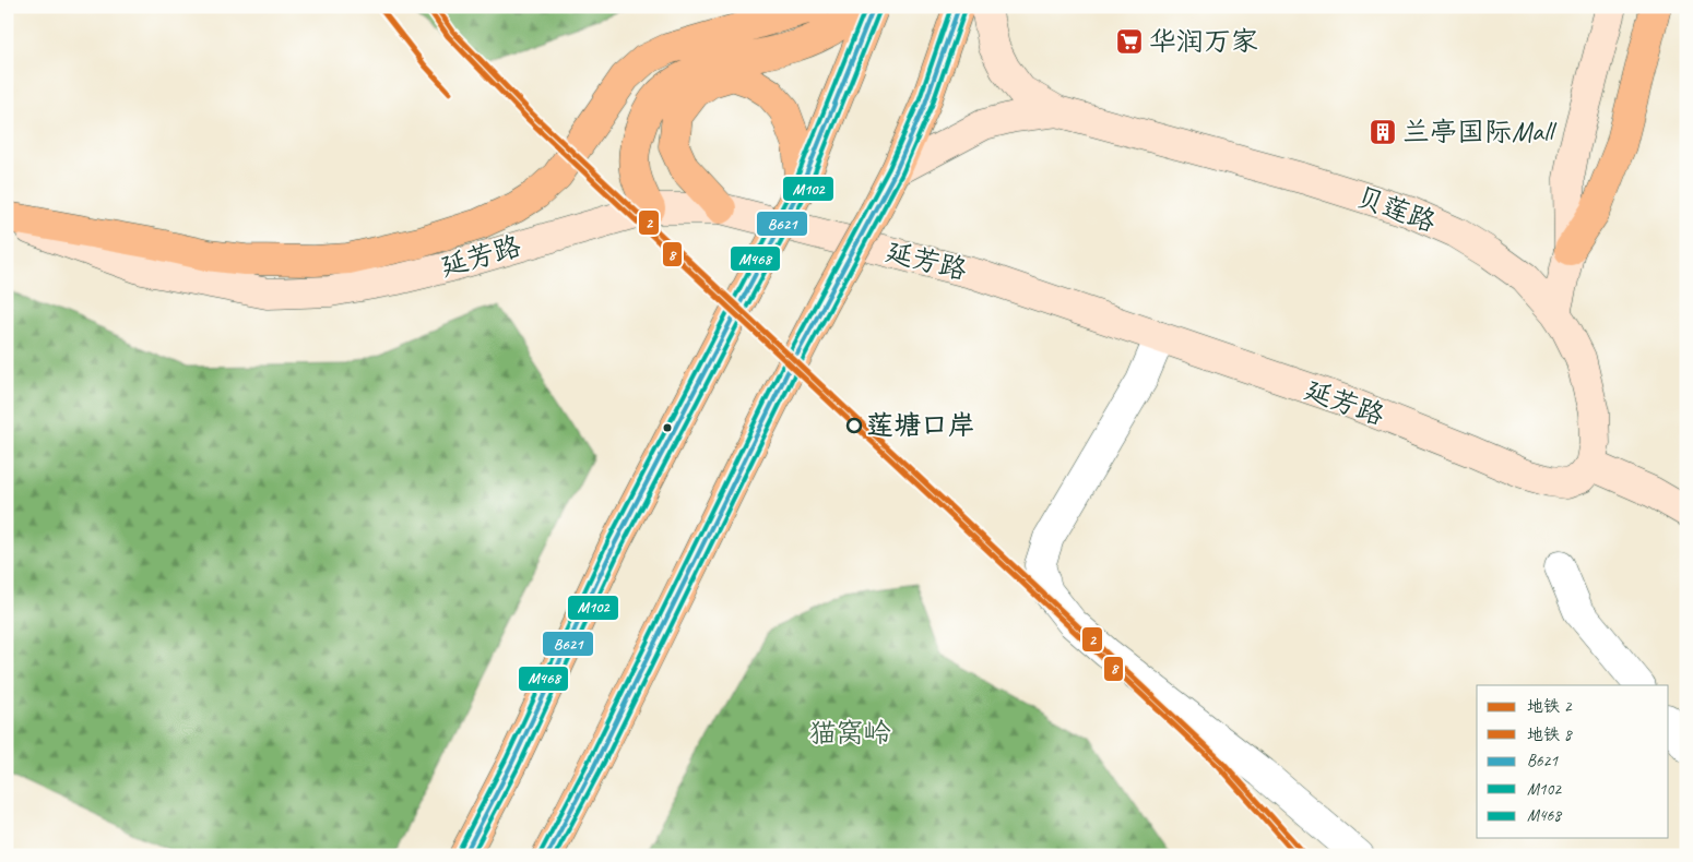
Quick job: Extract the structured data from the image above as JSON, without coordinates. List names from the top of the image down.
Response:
{
  "streets": {
    "main road": ["贝莲路", "延芳路"]
  },
  "crossings": [
    ["贝莲路", "延芳路"]
  ],
  "parks": ["猫窝岭"],
  "places": {
    "supermarket": ["华润万家"],
    "building": ["兰亭国际Mall"],
    "other": ["莲塘口岸"]
  },
  "lines": [
    "metro line 2",
    "transit line B621",
    "transit line M468",
    "transit line M102",
    "metro line 8"
  ],
  "legend": [
    "地铁 2",
    "地铁 8",
    "B621",
    "M102",
    "M468"
  ]
}
